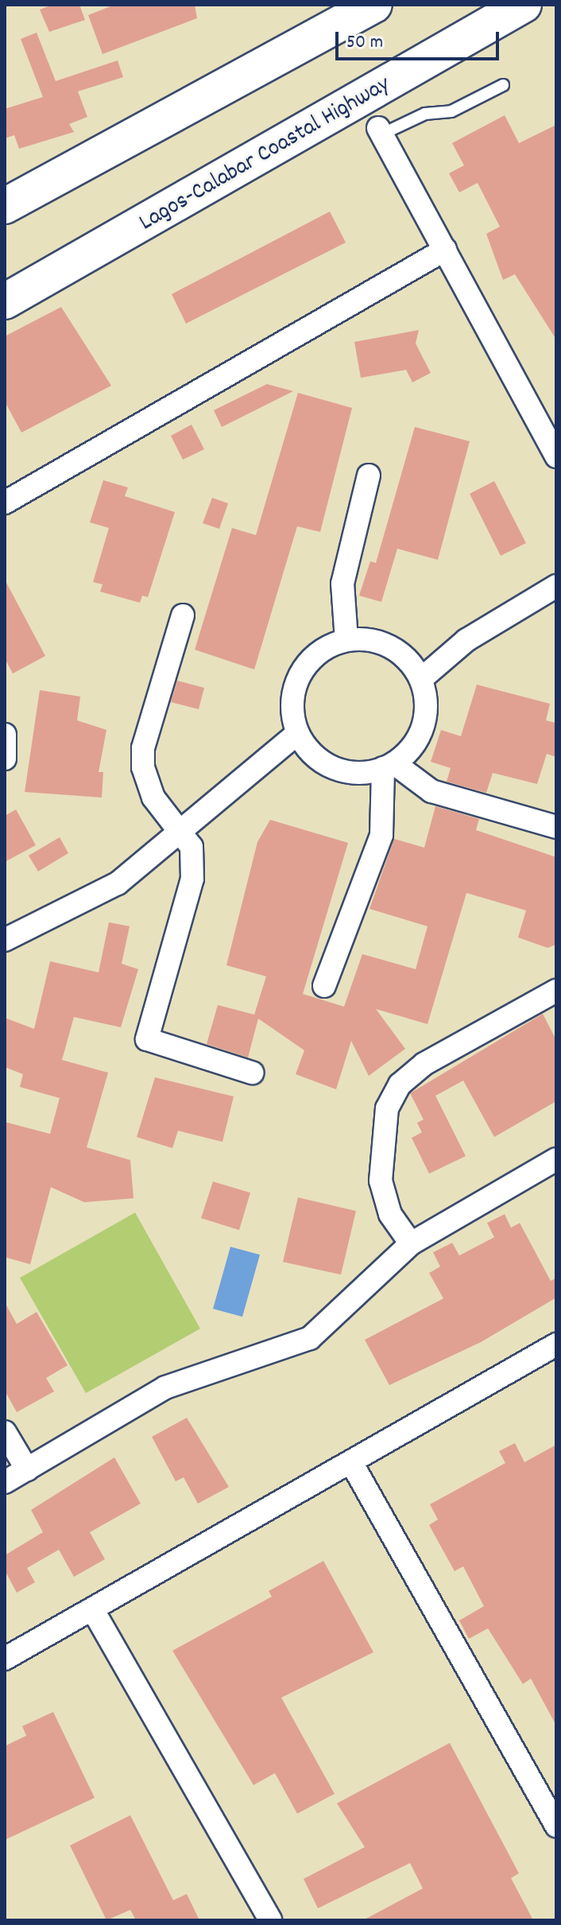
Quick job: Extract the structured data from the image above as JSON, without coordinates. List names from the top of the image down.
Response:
{
  "streets": {
    "highway": ["Lagos-Calabar Coastal Highway"]
  },
  "scale_bar": "50 m"
}
